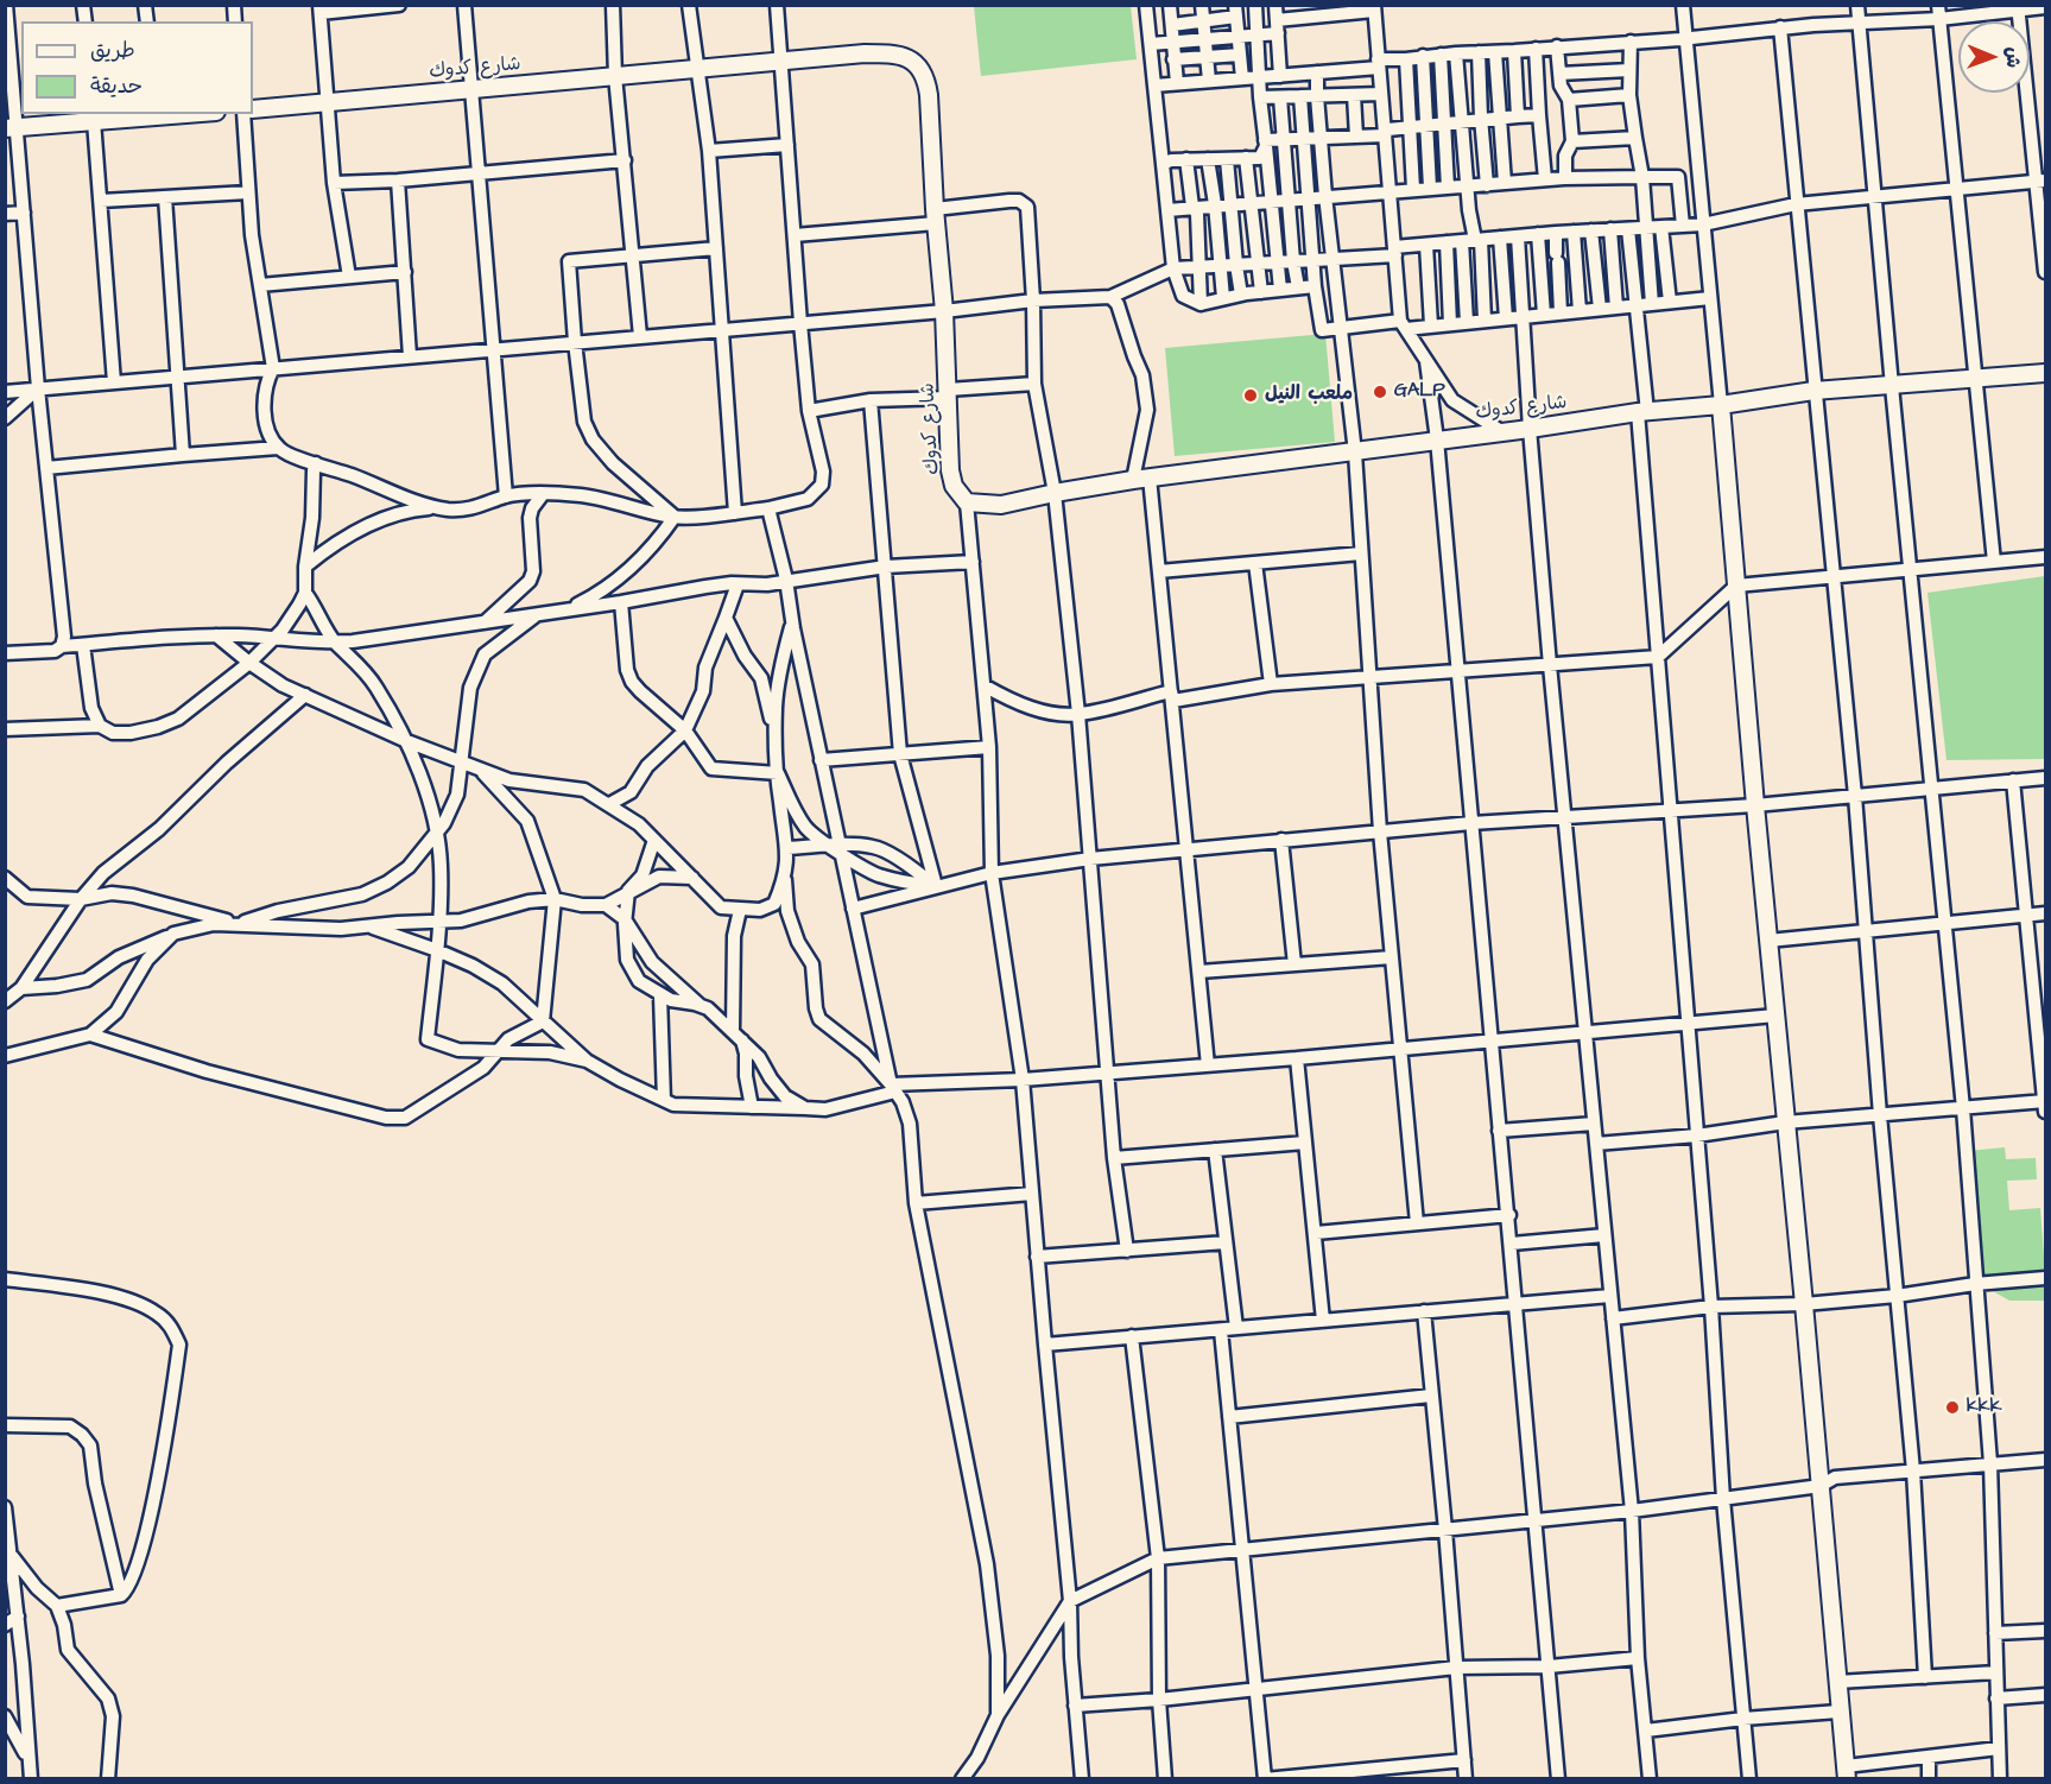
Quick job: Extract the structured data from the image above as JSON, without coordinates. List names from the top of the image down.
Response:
{
  "streets": {
    "street": ["شارع كدوك"]
  },
  "places": ["GALP", "ملعب النيل", "kkk"],
  "legend": ["طريق", "حديقة"],
  "north": "right"
}
